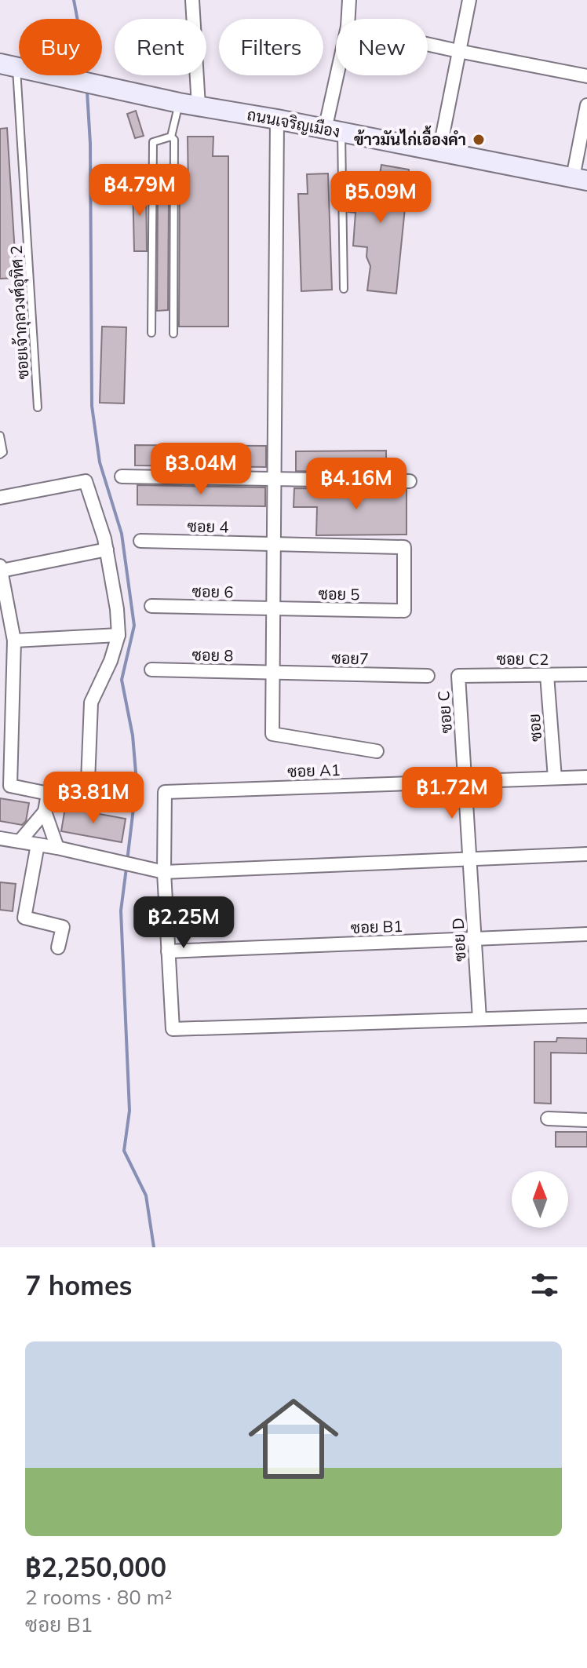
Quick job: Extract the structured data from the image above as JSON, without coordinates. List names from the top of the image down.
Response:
{
  "streets": {
    "main road": ["ถนนเจริญเมือง"],
    "street": [
      "ซอย 4",
      "ซอย 6",
      "ซอย 5",
      "ซอย 8",
      "ซอย7",
      "ซอย C2",
      "ซอย C",
      "ซอย",
      "ซอย A1",
      "ซอย B1",
      "ซอย D"
    ],
    "lane": ["ซอยเจ้ากุลวงศ์อุทิศ 2"]
  },
  "crossings": [
    ["ถนนเจริญเมือง", "ซอยเจ้ากุลวงศ์อุทิศ 2"],
    ["ซอย 4", "ซอย 5"],
    ["ซอย 6", "ซอย 5"],
    ["ซอย 8", "ซอย7"],
    ["ซอย C2", "ซอย C"],
    ["ซอย C2", "ซอย"],
    ["ซอย C", "ซอย A1"],
    ["ซอย C", "ซอย D"],
    ["ซอย", "ซอย A1"],
    ["ซอย B1", "ซอย D"]
  ],
  "places": ["ข้าวมันไก่เอื้องคํา"],
  "north": "top",
  "page": {
    "chip": [
      "Buy",
      "Rent",
      "Filters",
      "New"
    ],
    "price": [
      "฿4.79M",
      "฿5.09M",
      "฿3.04M",
      "฿4.16M",
      "฿1.72M",
      "฿3.81M",
      "฿2.25M"
    ],
    "heading": "7 homes",
    "list": [
      {
        "name": "฿2,250,000",
        "note": "2 rooms · 80 m² · ซอย B1"
      }
    ]
  }
}
